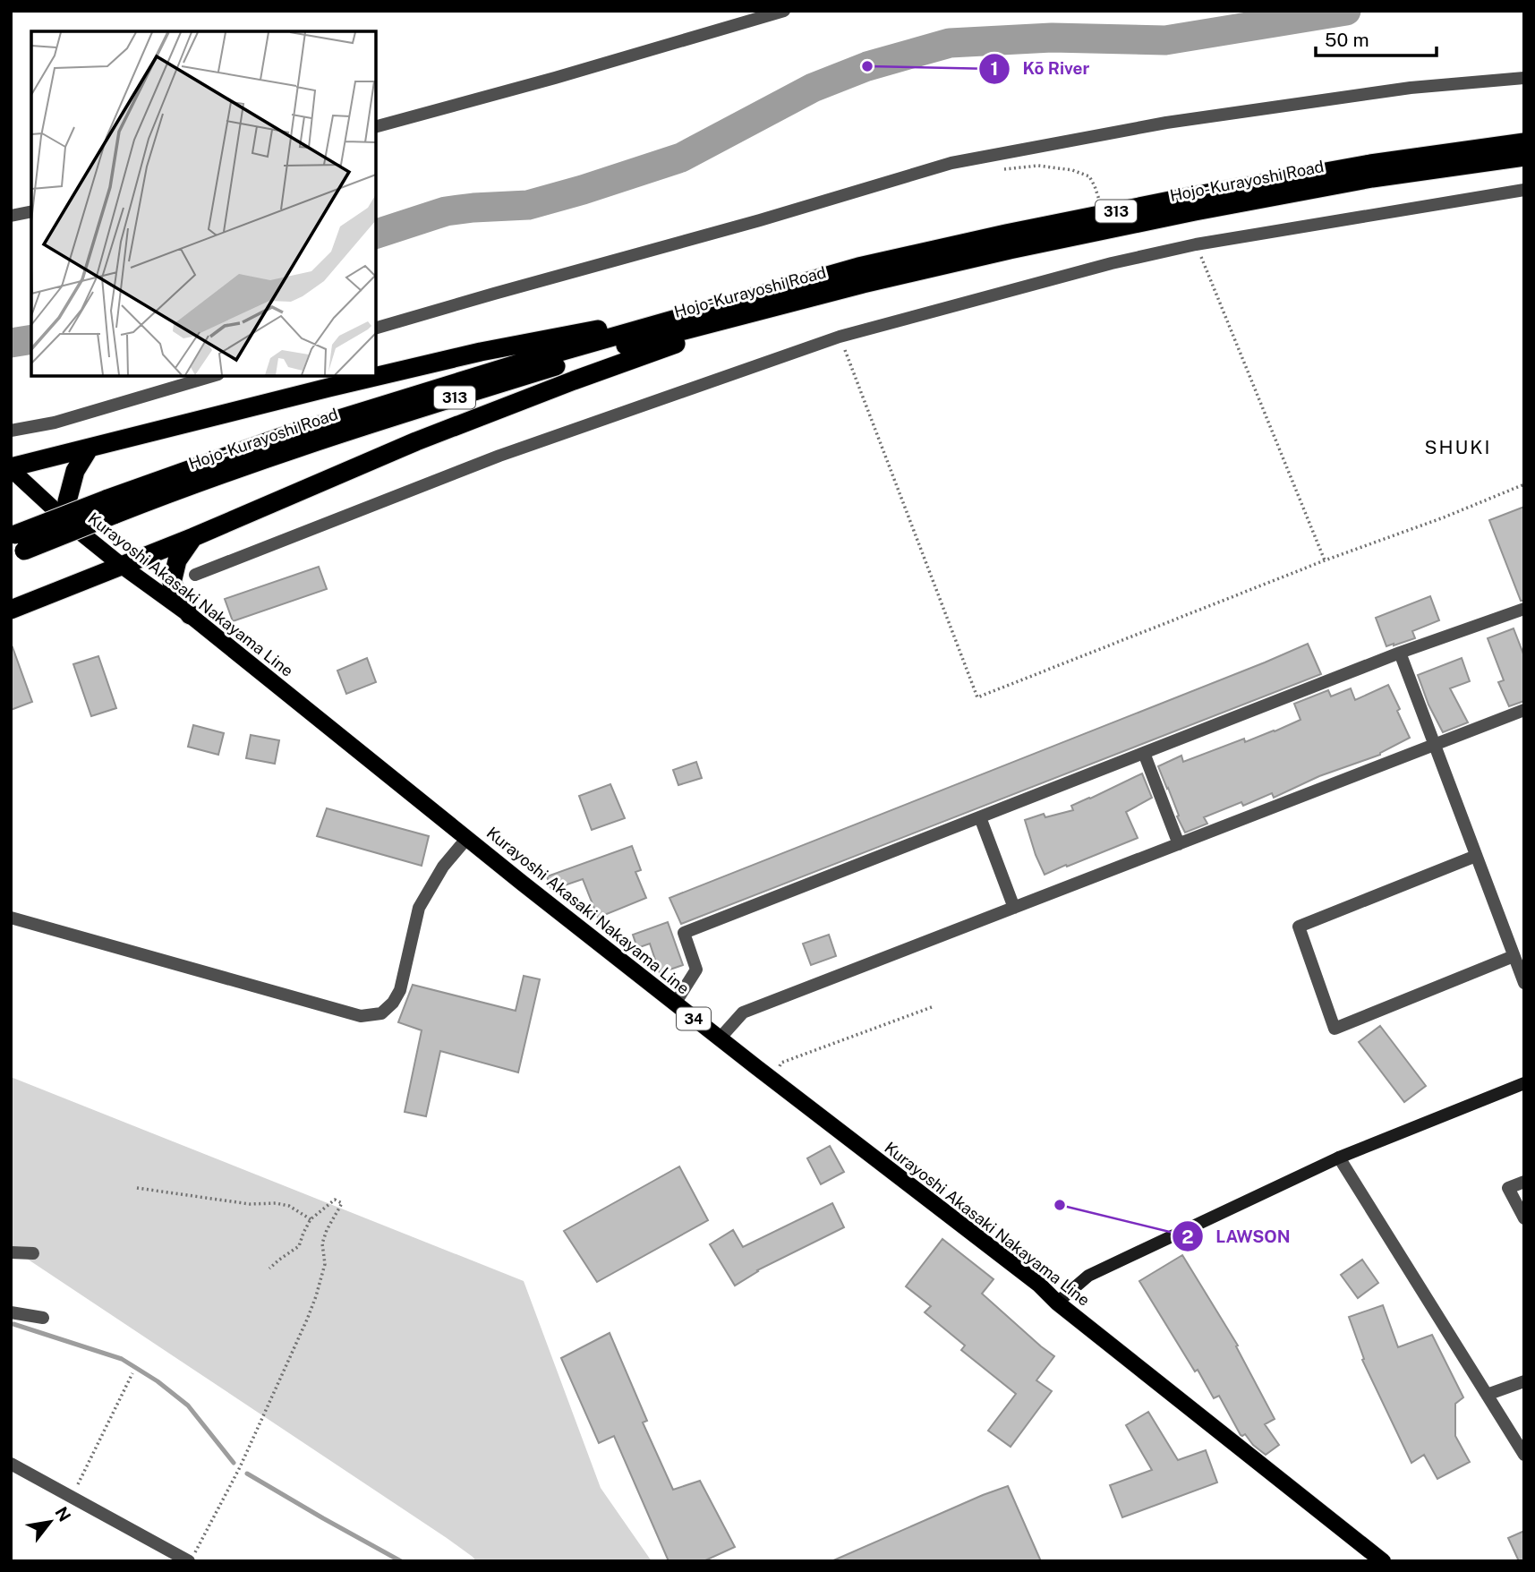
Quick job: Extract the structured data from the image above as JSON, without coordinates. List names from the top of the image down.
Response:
{
  "streets": {
    "highway": ["Hojo-Kurayoshi Road", "313"],
    "main road": ["Kurayoshi Akasaki Nakayama Line", "34"]
  },
  "districts": ["SHUKI"],
  "places": ["Kō River", "LAWSON"],
  "scale_bar": "50 m",
  "north": "top right"
}
